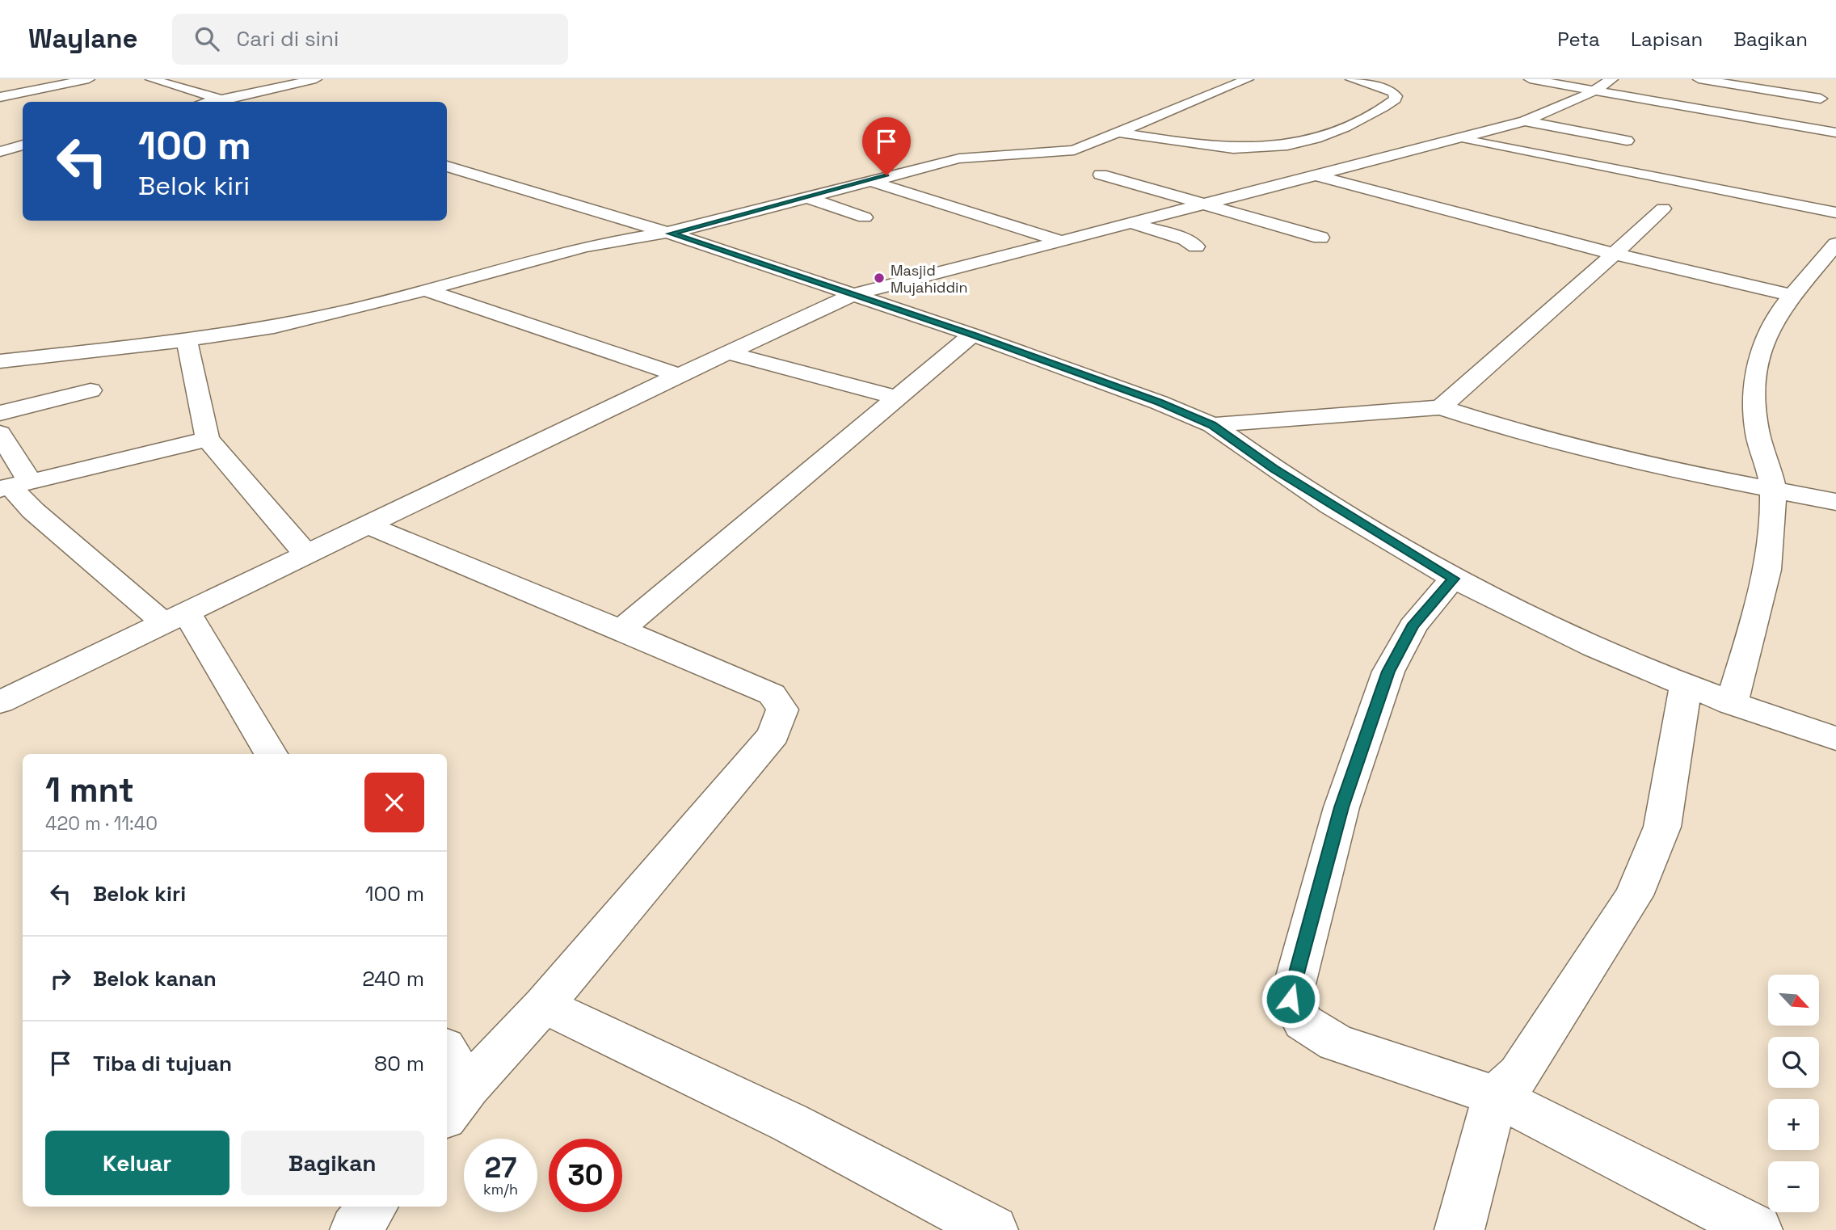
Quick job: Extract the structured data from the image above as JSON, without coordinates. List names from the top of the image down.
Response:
{
  "places": ["Masjid Mujahiddin"],
  "north": "bottom right",
  "page": {
    "header": "Waylane",
    "search": "Cari di sini",
    "nav": ["Peta", "Lapisan", "Bagikan"],
    "turn": ["100 m", "Belok kiri"],
    "heading": ["1 mnt", "420 m · 11:40"],
    "list": [
      {
        "name": "Belok kiri",
        "value": "100 m"
      },
      {
        "name": "Belok kanan",
        "value": "240 m"
      },
      {
        "name": "Tiba di tujuan",
        "value": "80 m"
      }
    ],
    "map_buttons": ["+", "−"],
    "buttons": ["Keluar", "Bagikan"],
    "speed": "27 km/h",
    "limit": "30"
  }
}
